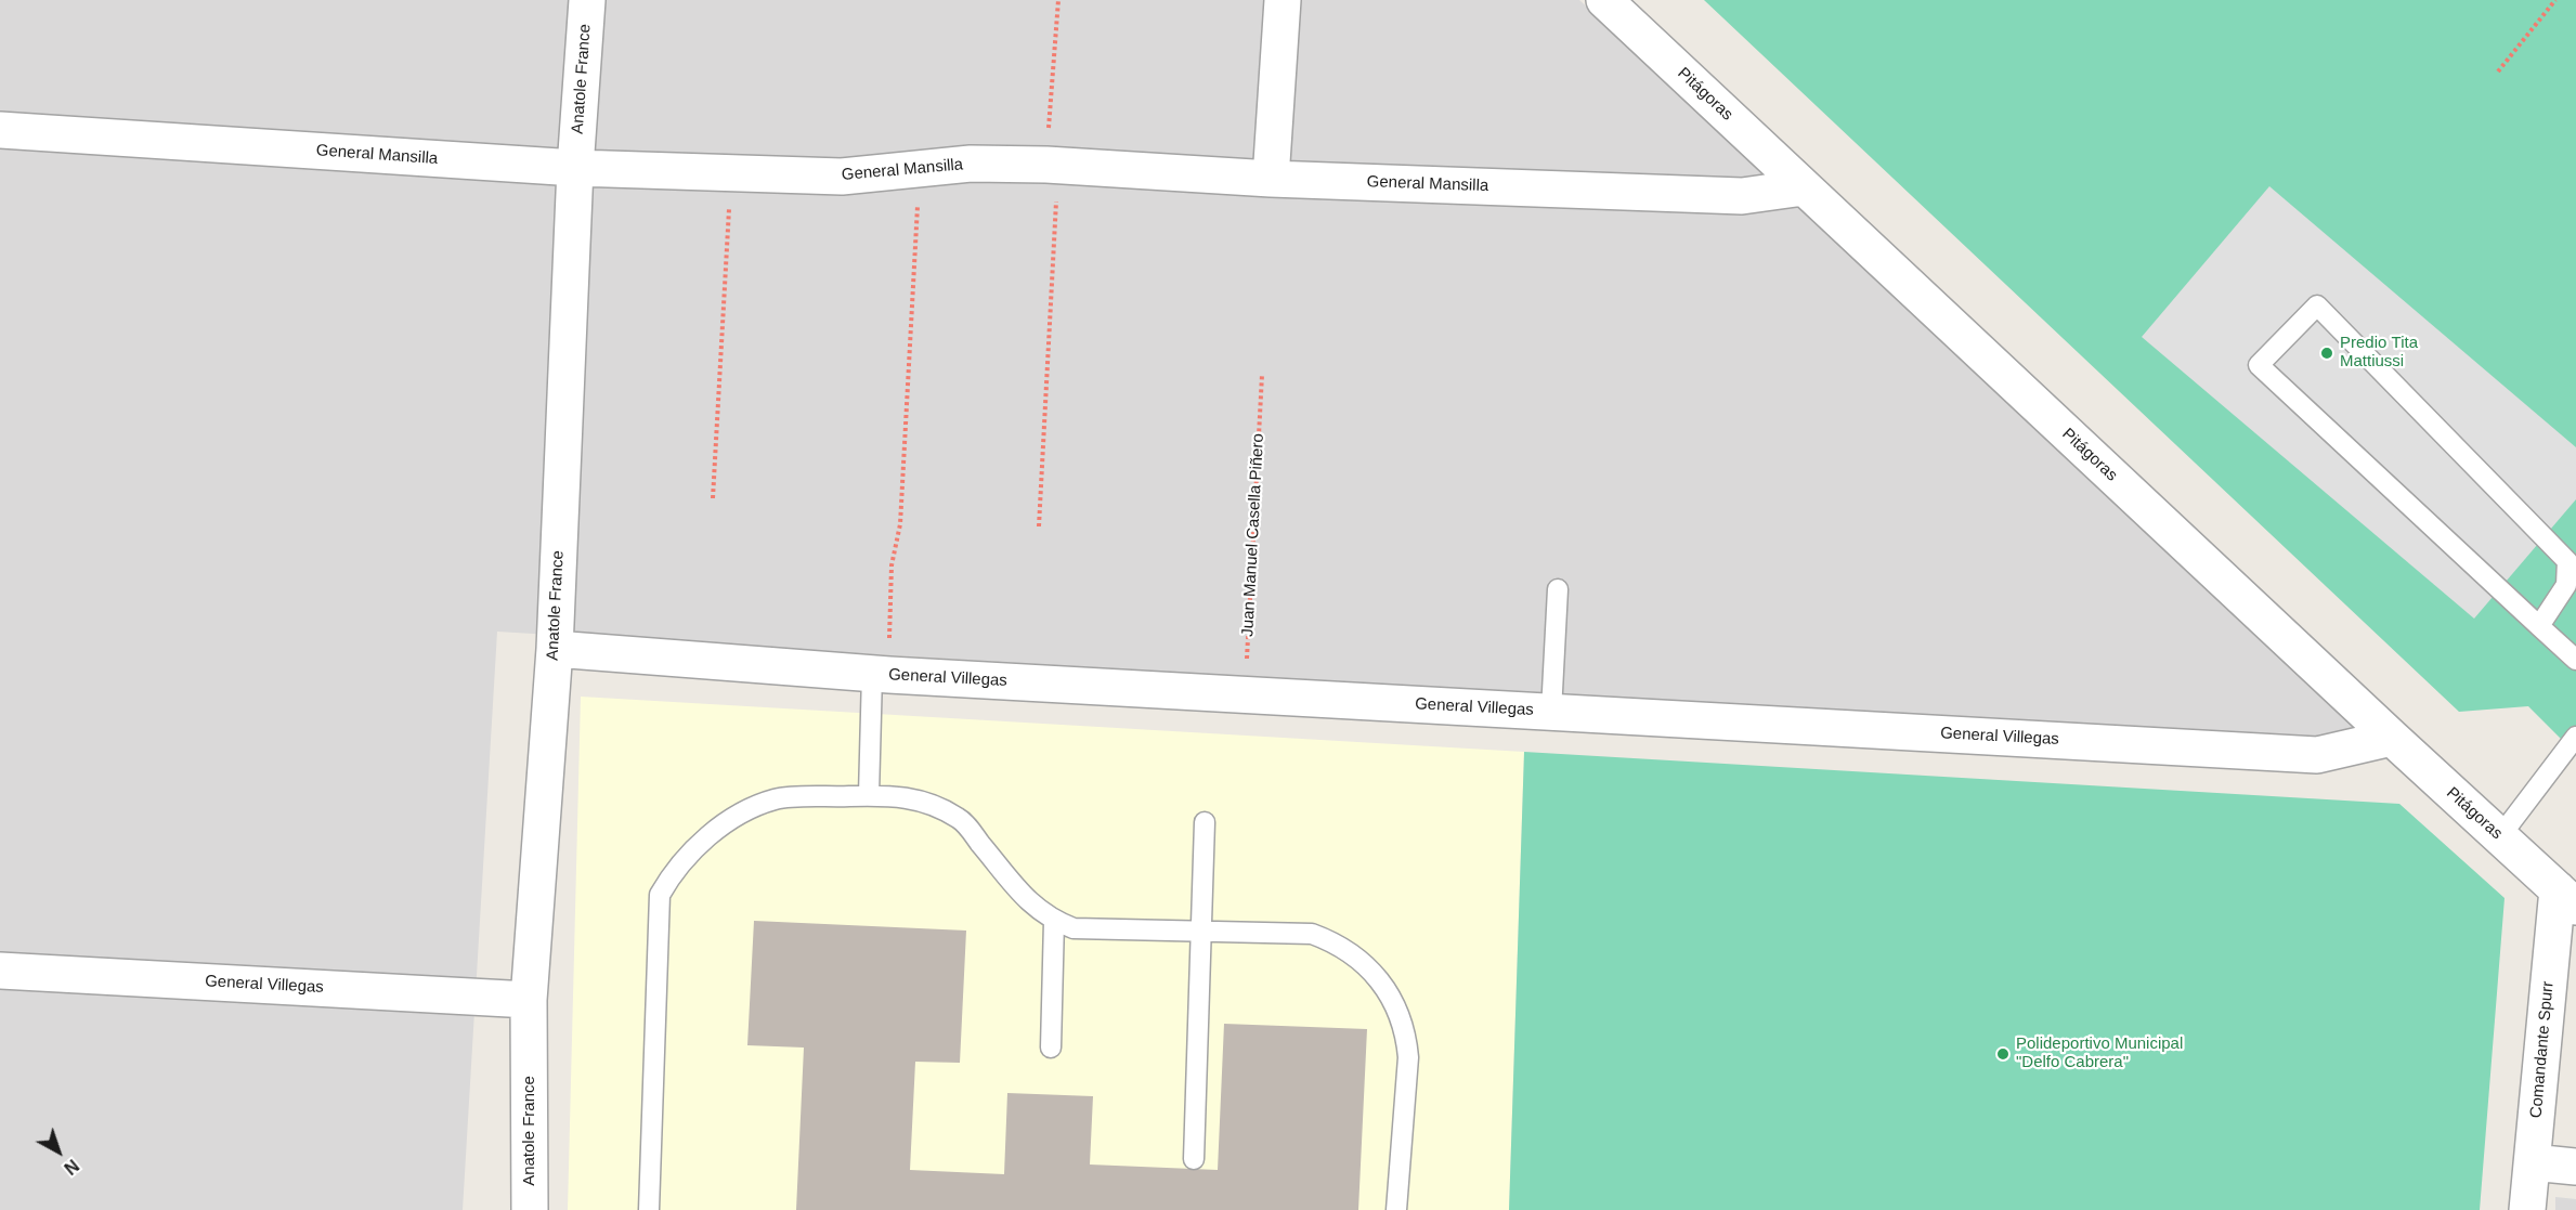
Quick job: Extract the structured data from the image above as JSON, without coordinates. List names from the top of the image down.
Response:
{
  "streets": {
    "street": [
      "Anatole France",
      "Pitágoras",
      "General Mansilla",
      "General Villegas",
      "Comandante Spurr"
    ],
    "path": ["Juan Manuel Casella Piñero"]
  },
  "crossings": [
    ["Anatole France", "General Mansilla"],
    ["Anatole France", "General Villegas"],
    ["Pitágoras", "General Mansilla"],
    ["Pitágoras", "General Villegas"],
    ["Pitágoras", "Comandante Spurr"],
    ["Juan Manuel Casella Piñero", "General Villegas"]
  ],
  "places": ["Predio Tita Mattiussi", "Polideportivo Municipal \"Delfo Cabrera\""],
  "north": "bottom right"
}
